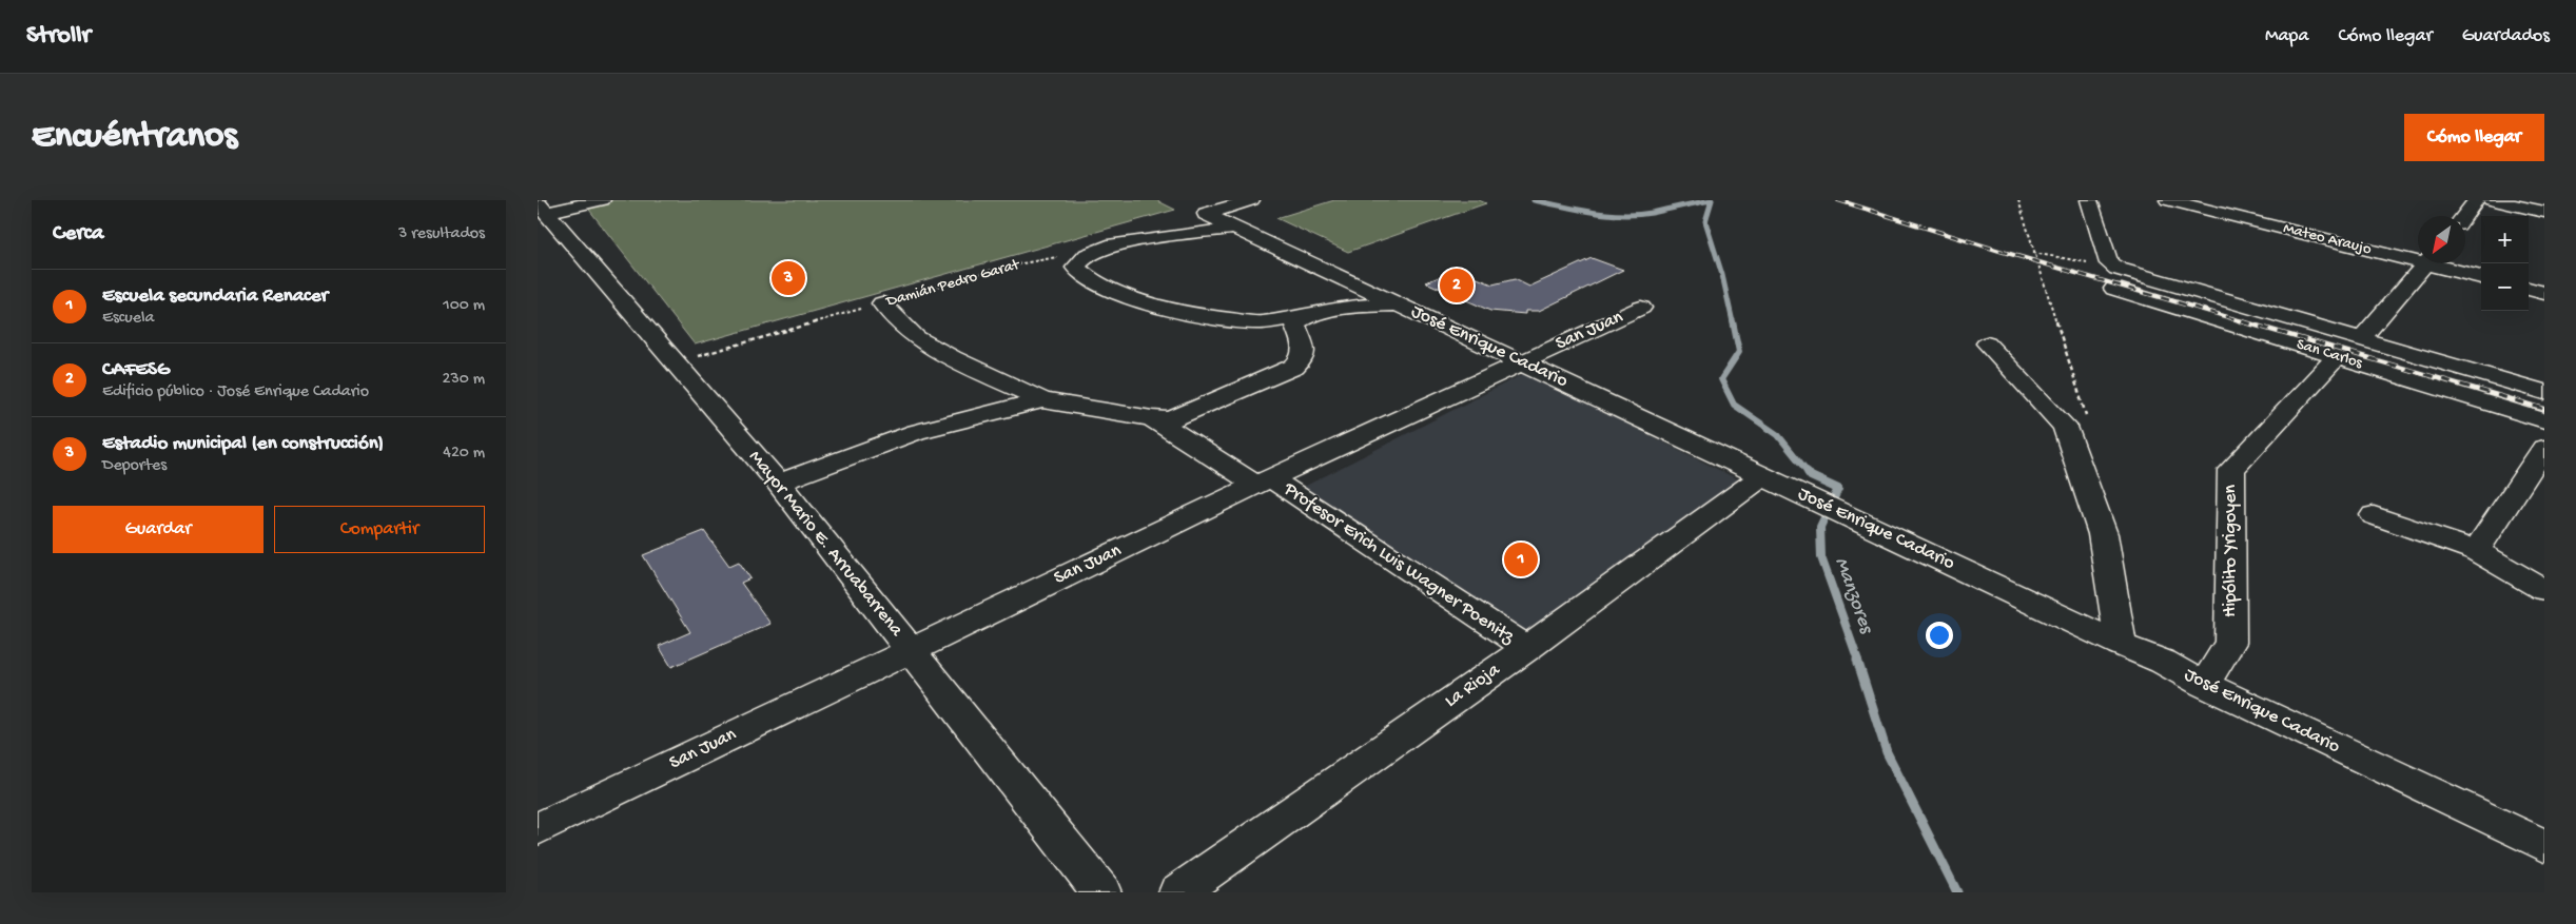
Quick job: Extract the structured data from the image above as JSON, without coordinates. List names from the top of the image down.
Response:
{
  "streets": {
    "street": [
      "Mateo Araujo",
      "San Juan",
      "José Enrique Cadario",
      "San Carlos",
      "Mayor Mario E. Arruabarrena",
      "Hipólito Yrigoyen",
      "Profesor Erich Luis Wagner Poenitz",
      "La Rioja"
    ],
    "path": ["Damián Pedro Garat"]
  },
  "crossings": [
    ["Damián Pedro Garat", "Mayor Mario E. Arruabarrena"],
    ["Damián Pedro Garat", "Profesor Erich Luis Wagner Poenitz"],
    ["San Juan", "José Enrique Cadario"],
    ["San Juan", "Mayor Mario E. Arruabarrena"],
    ["San Juan", "Profesor Erich Luis Wagner Poenitz"],
    ["José Enrique Cadario", "Hipólito Yrigoyen"],
    ["José Enrique Cadario", "La Rioja"],
    ["San Carlos", "Hipólito Yrigoyen"],
    ["Profesor Erich Luis Wagner Poenitz", "La Rioja"]
  ],
  "water": ["Manzores"],
  "north": "bottom left",
  "page": {
    "header": "Strollr",
    "nav": ["Mapa", "Cómo llegar", "Guardados"],
    "buttons": [
      "Cómo llegar",
      ["Guardar", "Compartir"]
    ],
    "title": "Encuéntranos",
    "heading": ["Cerca", "3 resultados"],
    "map_buttons": ["+", "−"],
    "pins": ["3", "2", "1"],
    "list": [
      {
        "mark": "1",
        "name": "Escuela secundaria Renacer",
        "note": "Escuela",
        "value": "100 m"
      },
      {
        "mark": "2",
        "name": "CAFESG",
        "note": "Edificio público · José Enrique Cadario",
        "value": "230 m"
      },
      {
        "mark": "3",
        "name": "Estadio municipal (en construcción)",
        "note": "Deportes",
        "value": "420 m"
      }
    ]
  }
}
